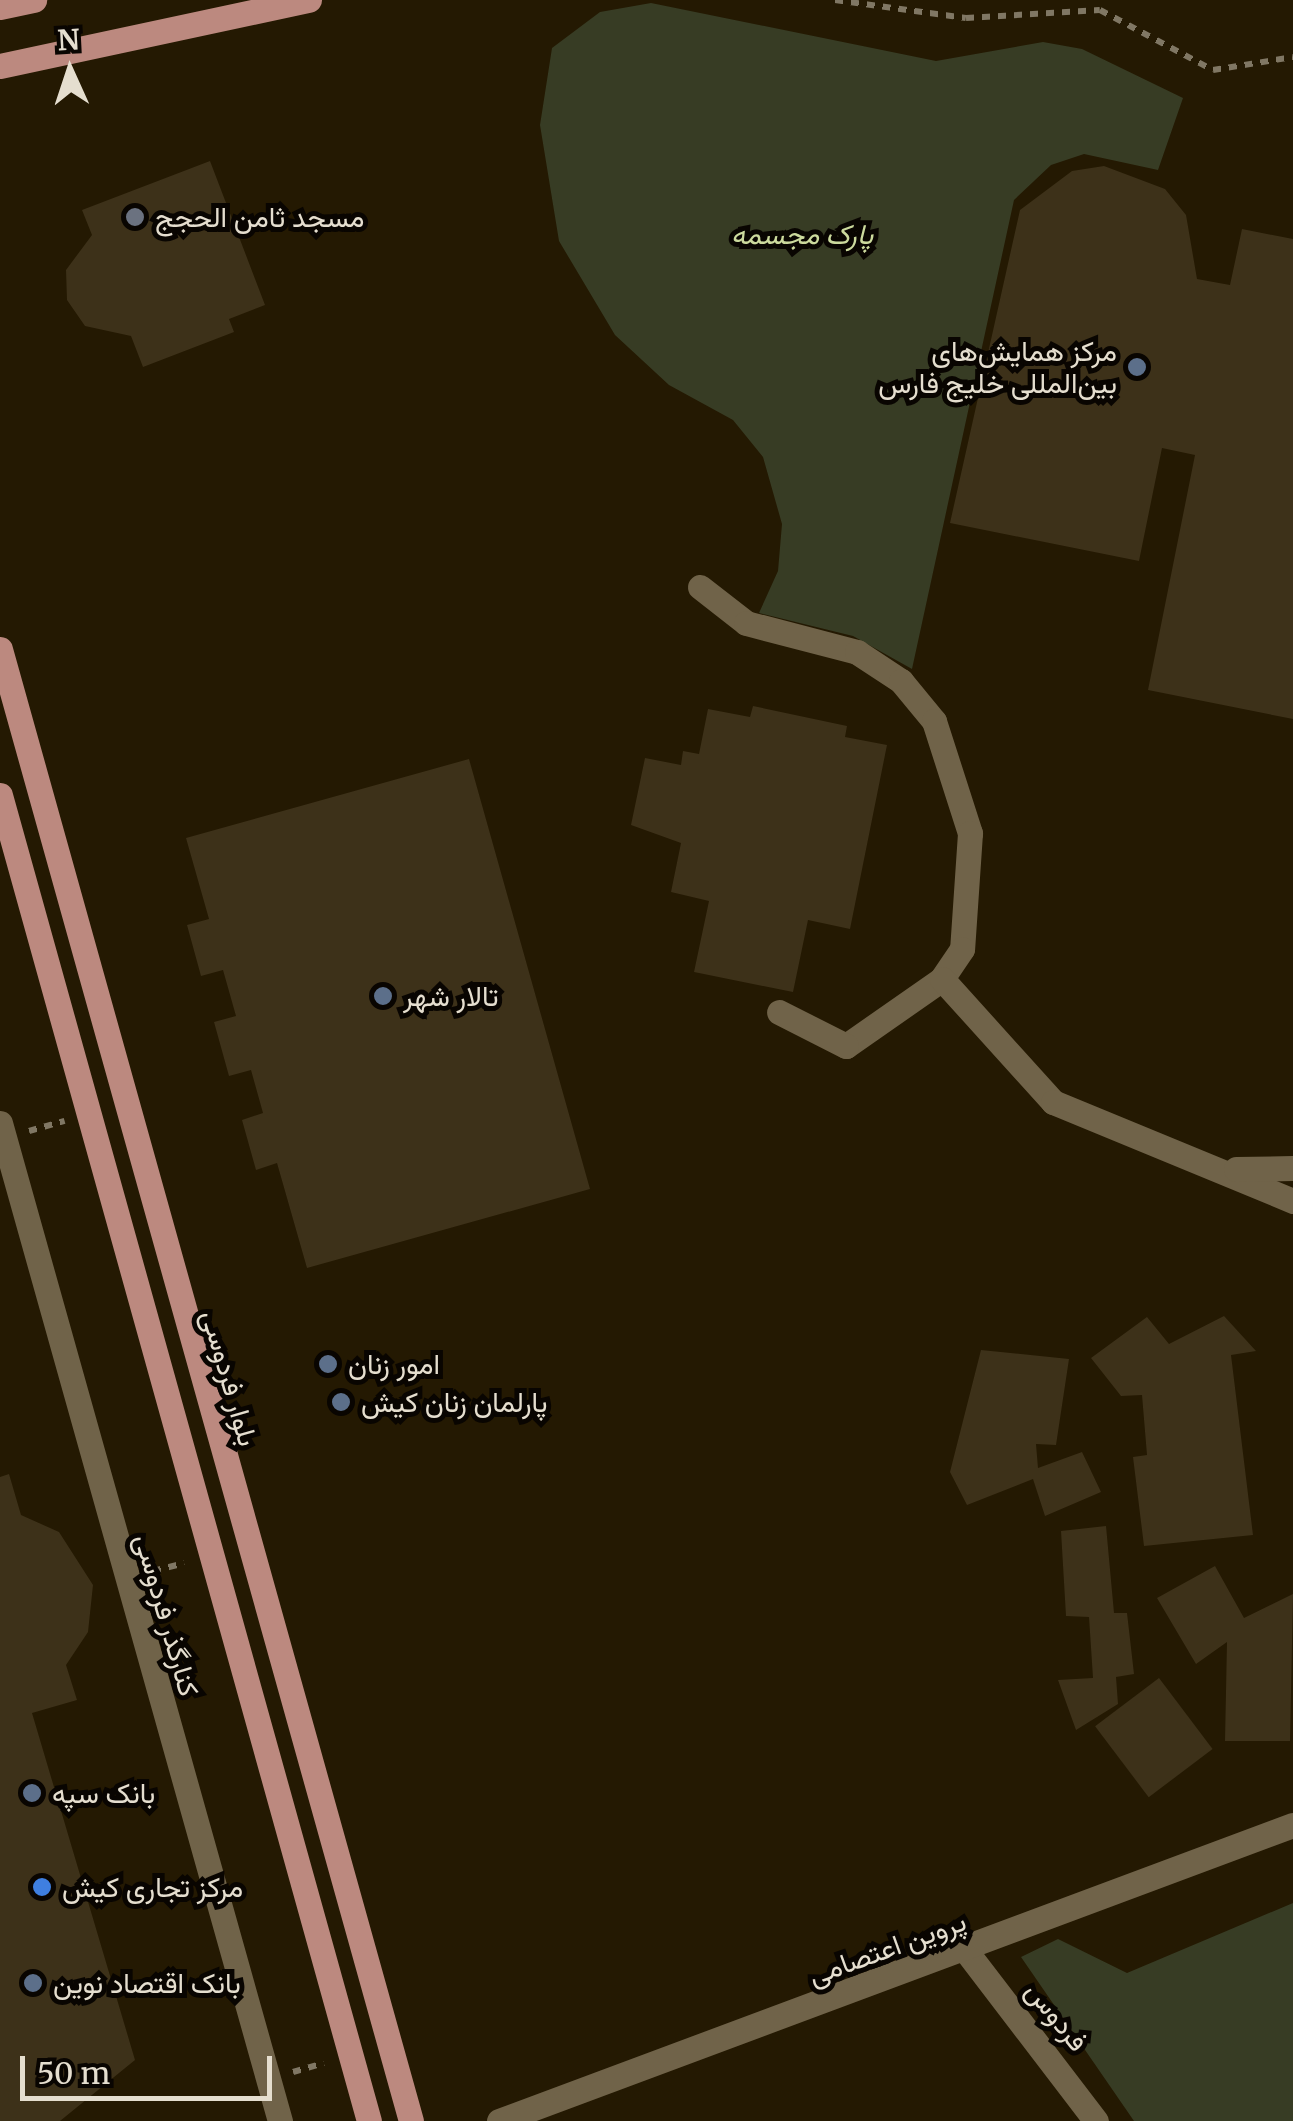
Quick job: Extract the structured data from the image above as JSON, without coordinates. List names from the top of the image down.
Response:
{
  "streets": {
    "main road": ["بلوار فردوسی"],
    "street": ["کنارگذر فردوسی", "پروین اعتصامی", "فردوس"]
  },
  "crossings": [
    ["پروین اعتصامی", "فردوس"]
  ],
  "parks": ["پارک مجسمه"],
  "places": [
    "مسجد ثامن الحجج",
    "مرکز همایش‌های بین‌المللی خلیج فارس",
    "تالار شهر",
    "امور زنان",
    "پارلمان زنان کیش",
    "بانک سپه",
    "مرکز تجاری کیش",
    "بانک اقتصاد نوین"
  ],
  "scale_bar": "50 m",
  "north": "top"
}
